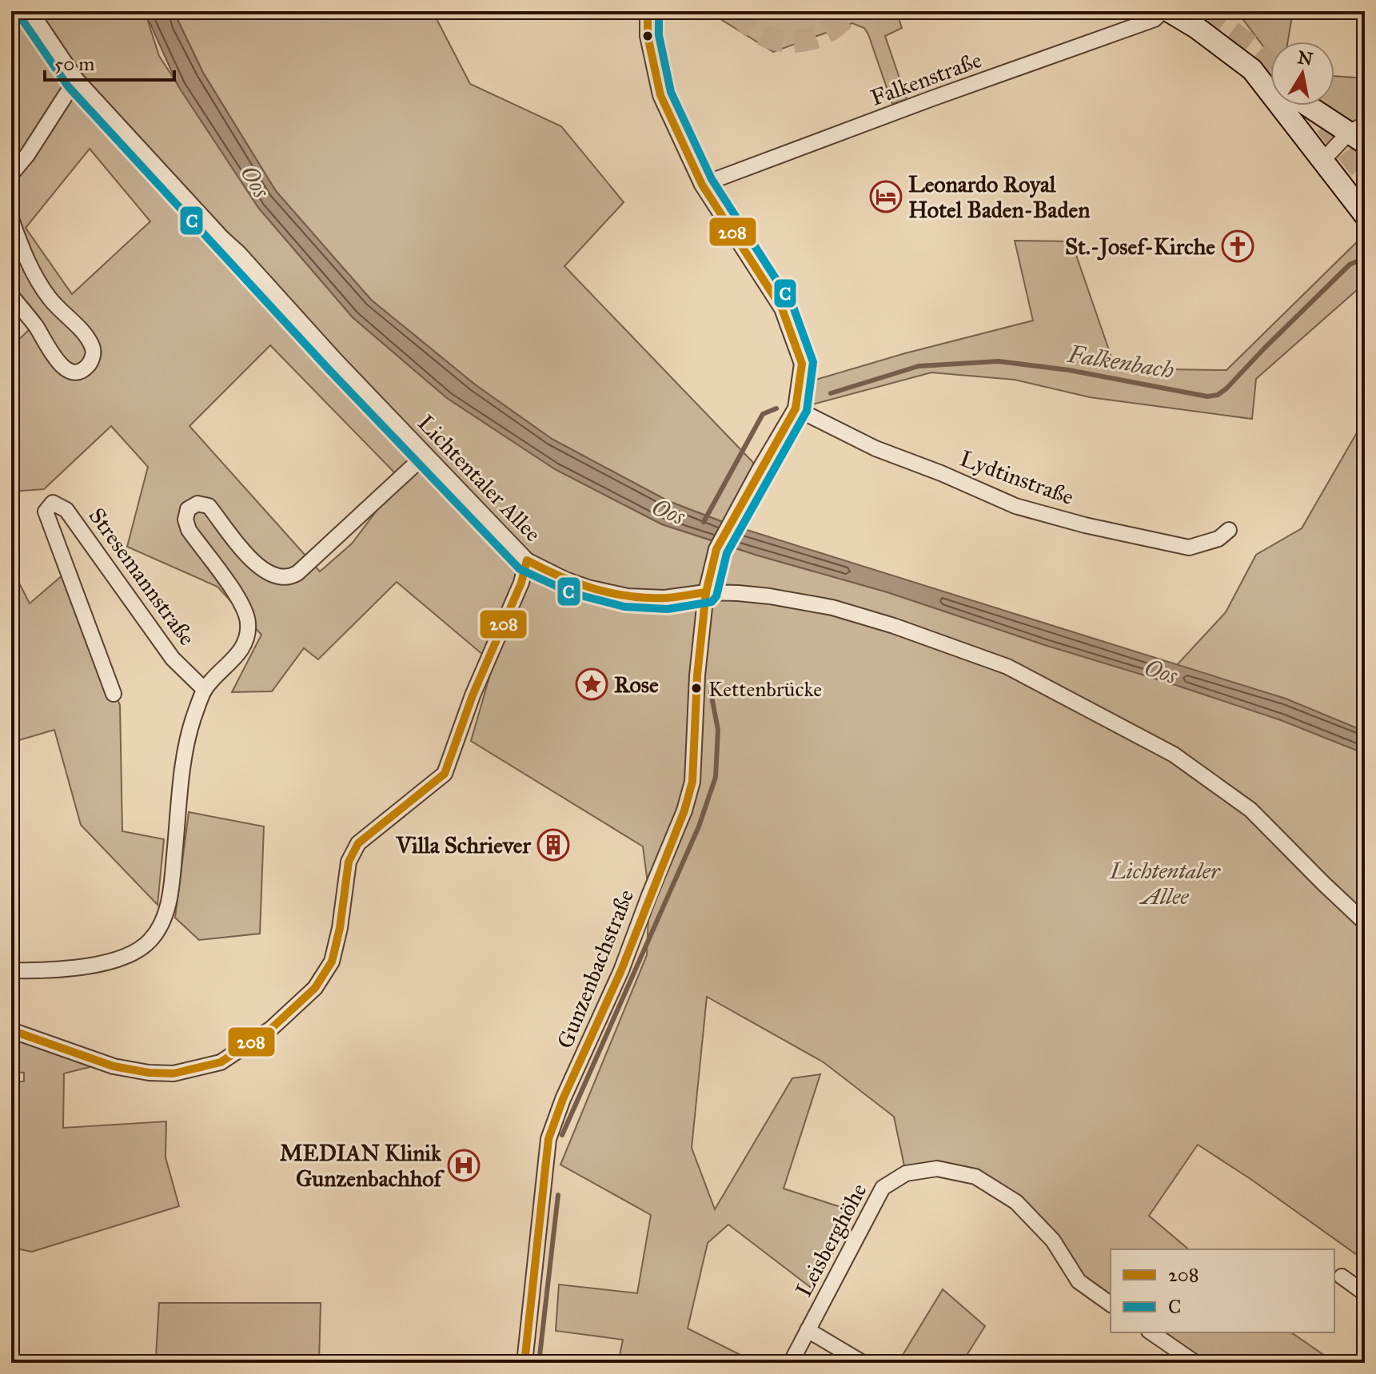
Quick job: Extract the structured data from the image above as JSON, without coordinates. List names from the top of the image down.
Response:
{
  "streets": {
    "street": [
      "Falkenstraße",
      "Lydtinstraße",
      "Lichtentaler Allee",
      "Stresemannstraße",
      "Gunzenbachstraße",
      "Leisberghöhe"
    ]
  },
  "crossings": [
    ["Lydtinstraße", "Gunzenbachstraße"],
    ["Lichtentaler Allee", "Gunzenbachstraße"]
  ],
  "water": ["Oos", "Falkenbach"],
  "parks": ["Lichtentaler Allee"],
  "places": {
    "hotel": ["Leonardo Royal Hotel Baden-Baden"],
    "church": ["St.-Josef-Kirche"],
    "place": ["Rose"],
    "other": ["Kettenbrücke"],
    "building": ["Villa Schriever"],
    "hospital": ["MEDIAN Klinik Gunzenbachhof"]
  },
  "lines": ["transit line 208", "transit line C"],
  "legend": ["208", "C"],
  "scale_bar": "50 m",
  "north": "top"
}
